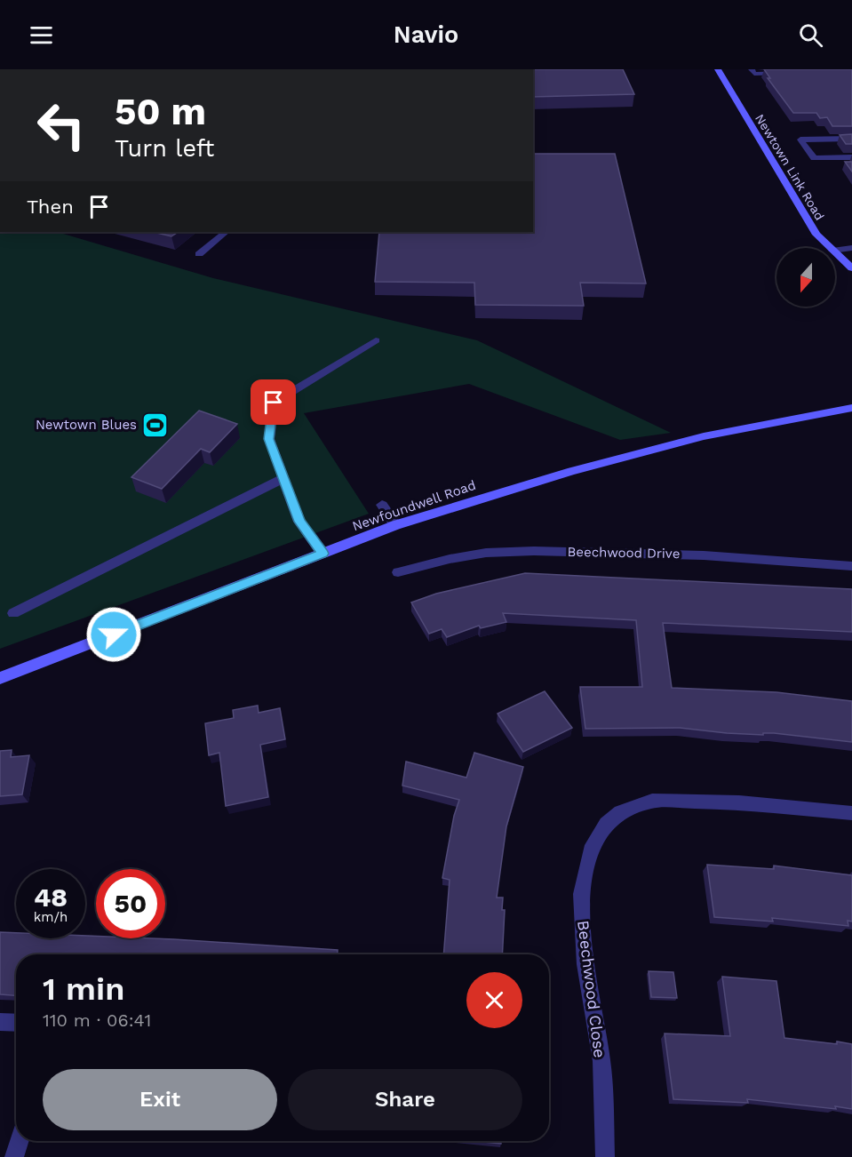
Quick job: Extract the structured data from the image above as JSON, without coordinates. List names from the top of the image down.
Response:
{
  "streets": {
    "main road": ["Newtown Link Road", "Newfoundwell Road"],
    "street": ["Beechwood Drive", "Beechwood Close"]
  },
  "places": {
    "sports": ["Newtown Blues"]
  },
  "north": "bottom",
  "page": {
    "header": "Navio",
    "turn": ["50 m", "Turn left"],
    "then": "Then",
    "speed": "48 km/h",
    "limit": "50",
    "heading": ["1 min", "110 m · 06:41"],
    "buttons": ["Exit", "Share"]
  }
}
